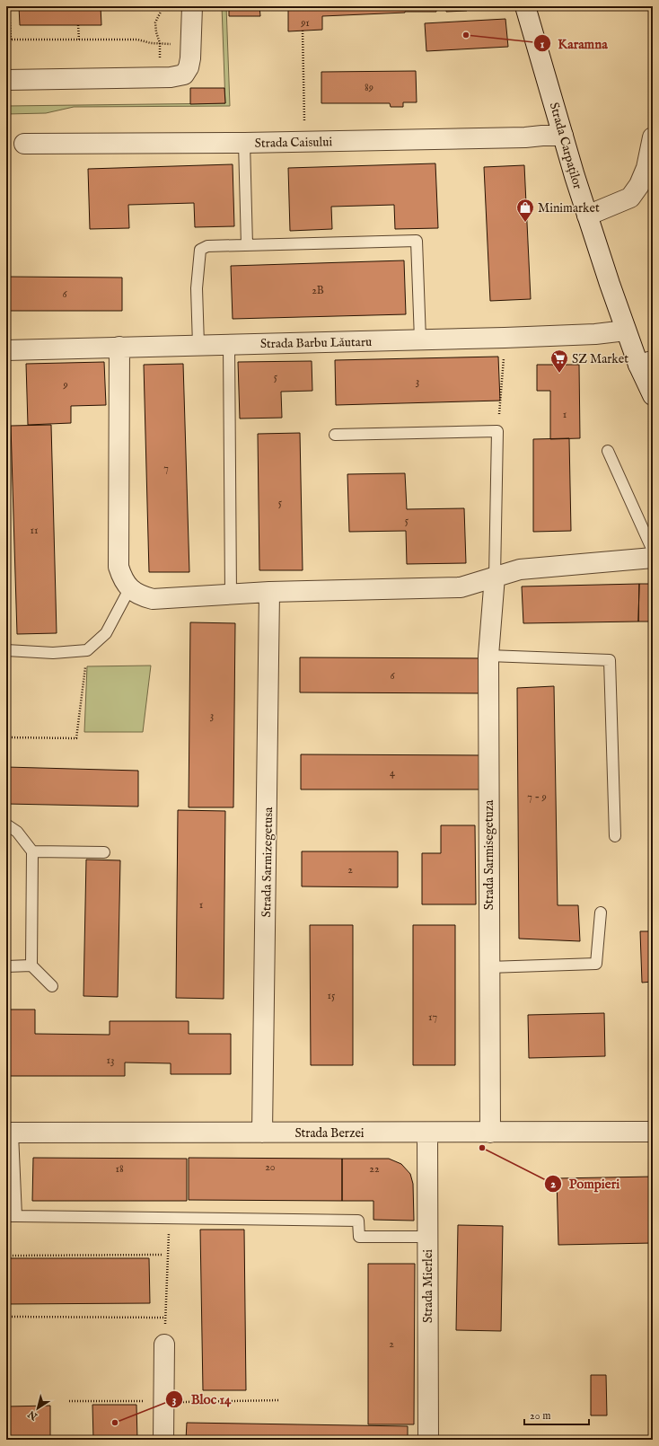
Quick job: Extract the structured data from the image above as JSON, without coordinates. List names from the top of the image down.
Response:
{
  "streets": {
    "street": [
      "Strada Caisului",
      "Strada Carpaților",
      "Strada Barbu Lăutaru",
      "Strada Sarmisegetuza",
      "Strada Sarmizegetusa",
      "Strada Berzei",
      "Strada Mierlei"
    ]
  },
  "crossings": [
    ["Strada Caisului", "Strada Carpaților"],
    ["Strada Carpaților", "Strada Barbu Lăutaru"],
    ["Strada Sarmisegetuza", "Strada Berzei"],
    ["Strada Sarmizegetusa", "Strada Berzei"],
    ["Strada Berzei", "Strada Mierlei"]
  ],
  "places": {
    "other": ["Karamna", "Pompieri", "Bloc 14"],
    "shop": ["Minimarket"],
    "supermarket": ["SZ Market"]
  },
  "house_numbers": [
    "91",
    "89",
    "2B",
    "6",
    "5",
    "3",
    "9",
    "1",
    "7",
    "5",
    "5",
    "11",
    "6",
    "3",
    "4",
    "7 - 9",
    "2",
    "1",
    "15",
    "17",
    "13",
    "20",
    "18",
    "22",
    "2"
  ],
  "scale_bar": "20 m",
  "north": "bottom left"
}
